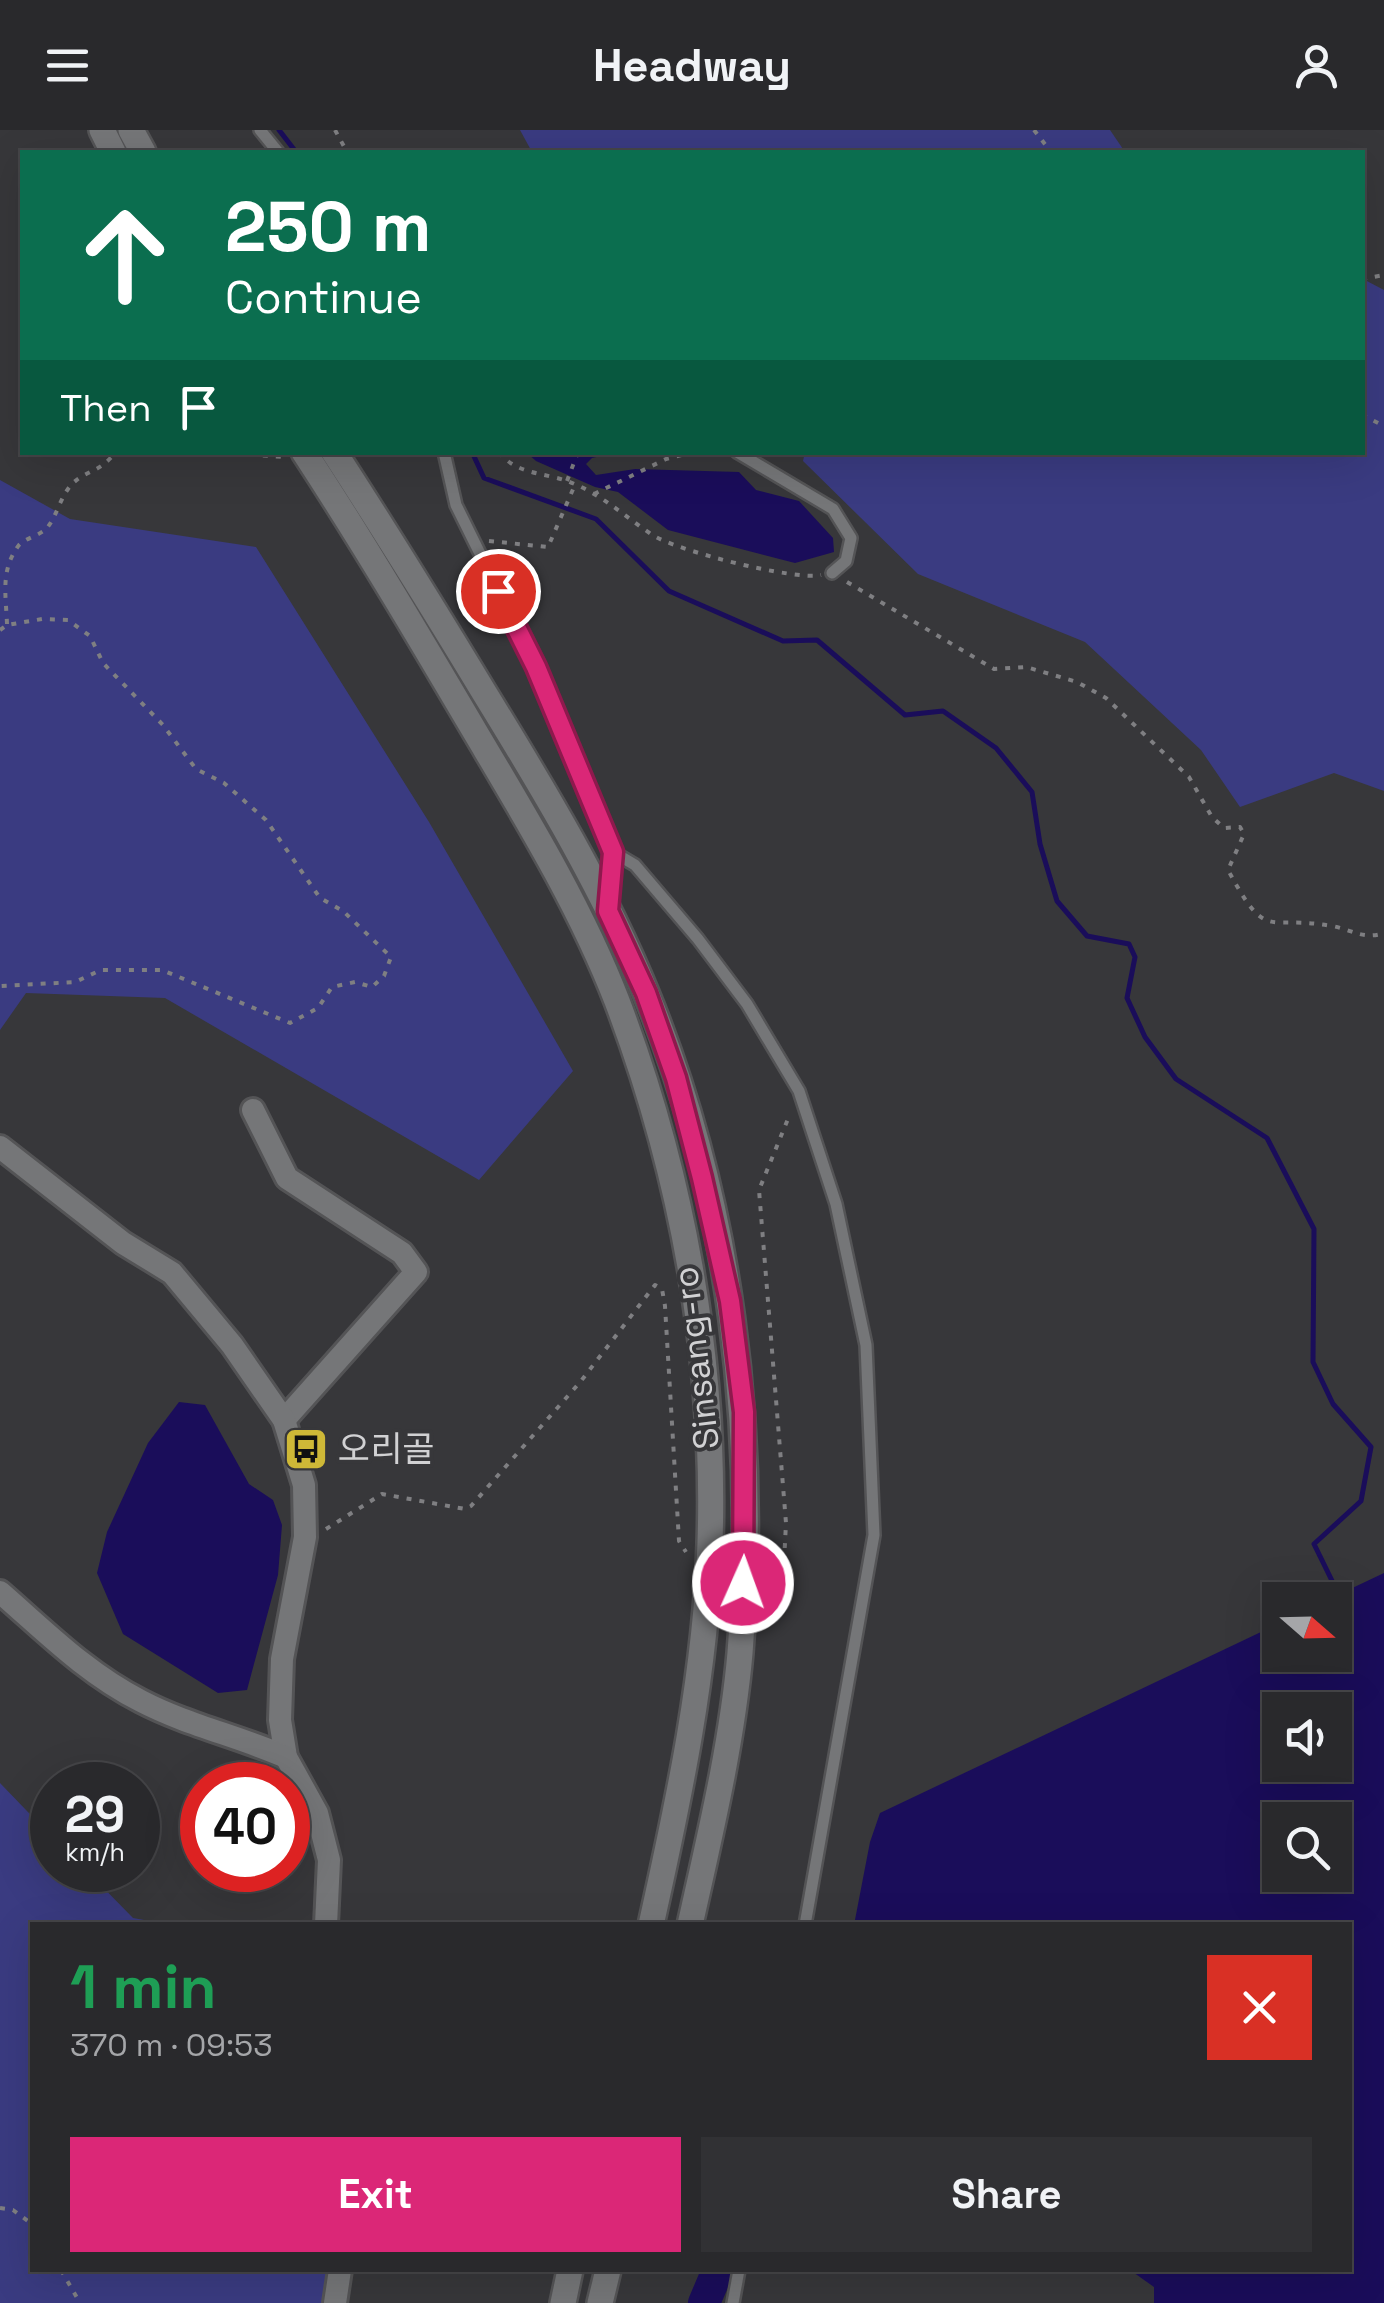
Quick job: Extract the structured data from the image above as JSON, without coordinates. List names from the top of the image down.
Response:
{
  "streets": {
    "street": ["Sinsang-ro"]
  },
  "places": {
    "bus stop": ["오리골"]
  },
  "north": "right",
  "page": {
    "header": "Headway",
    "turn": ["250 m", "Continue"],
    "then": "Then",
    "speed": "29 km/h",
    "limit": "40",
    "heading": ["1 min", "370 m · 09:53"],
    "buttons": ["Exit", "Share"]
  }
}
